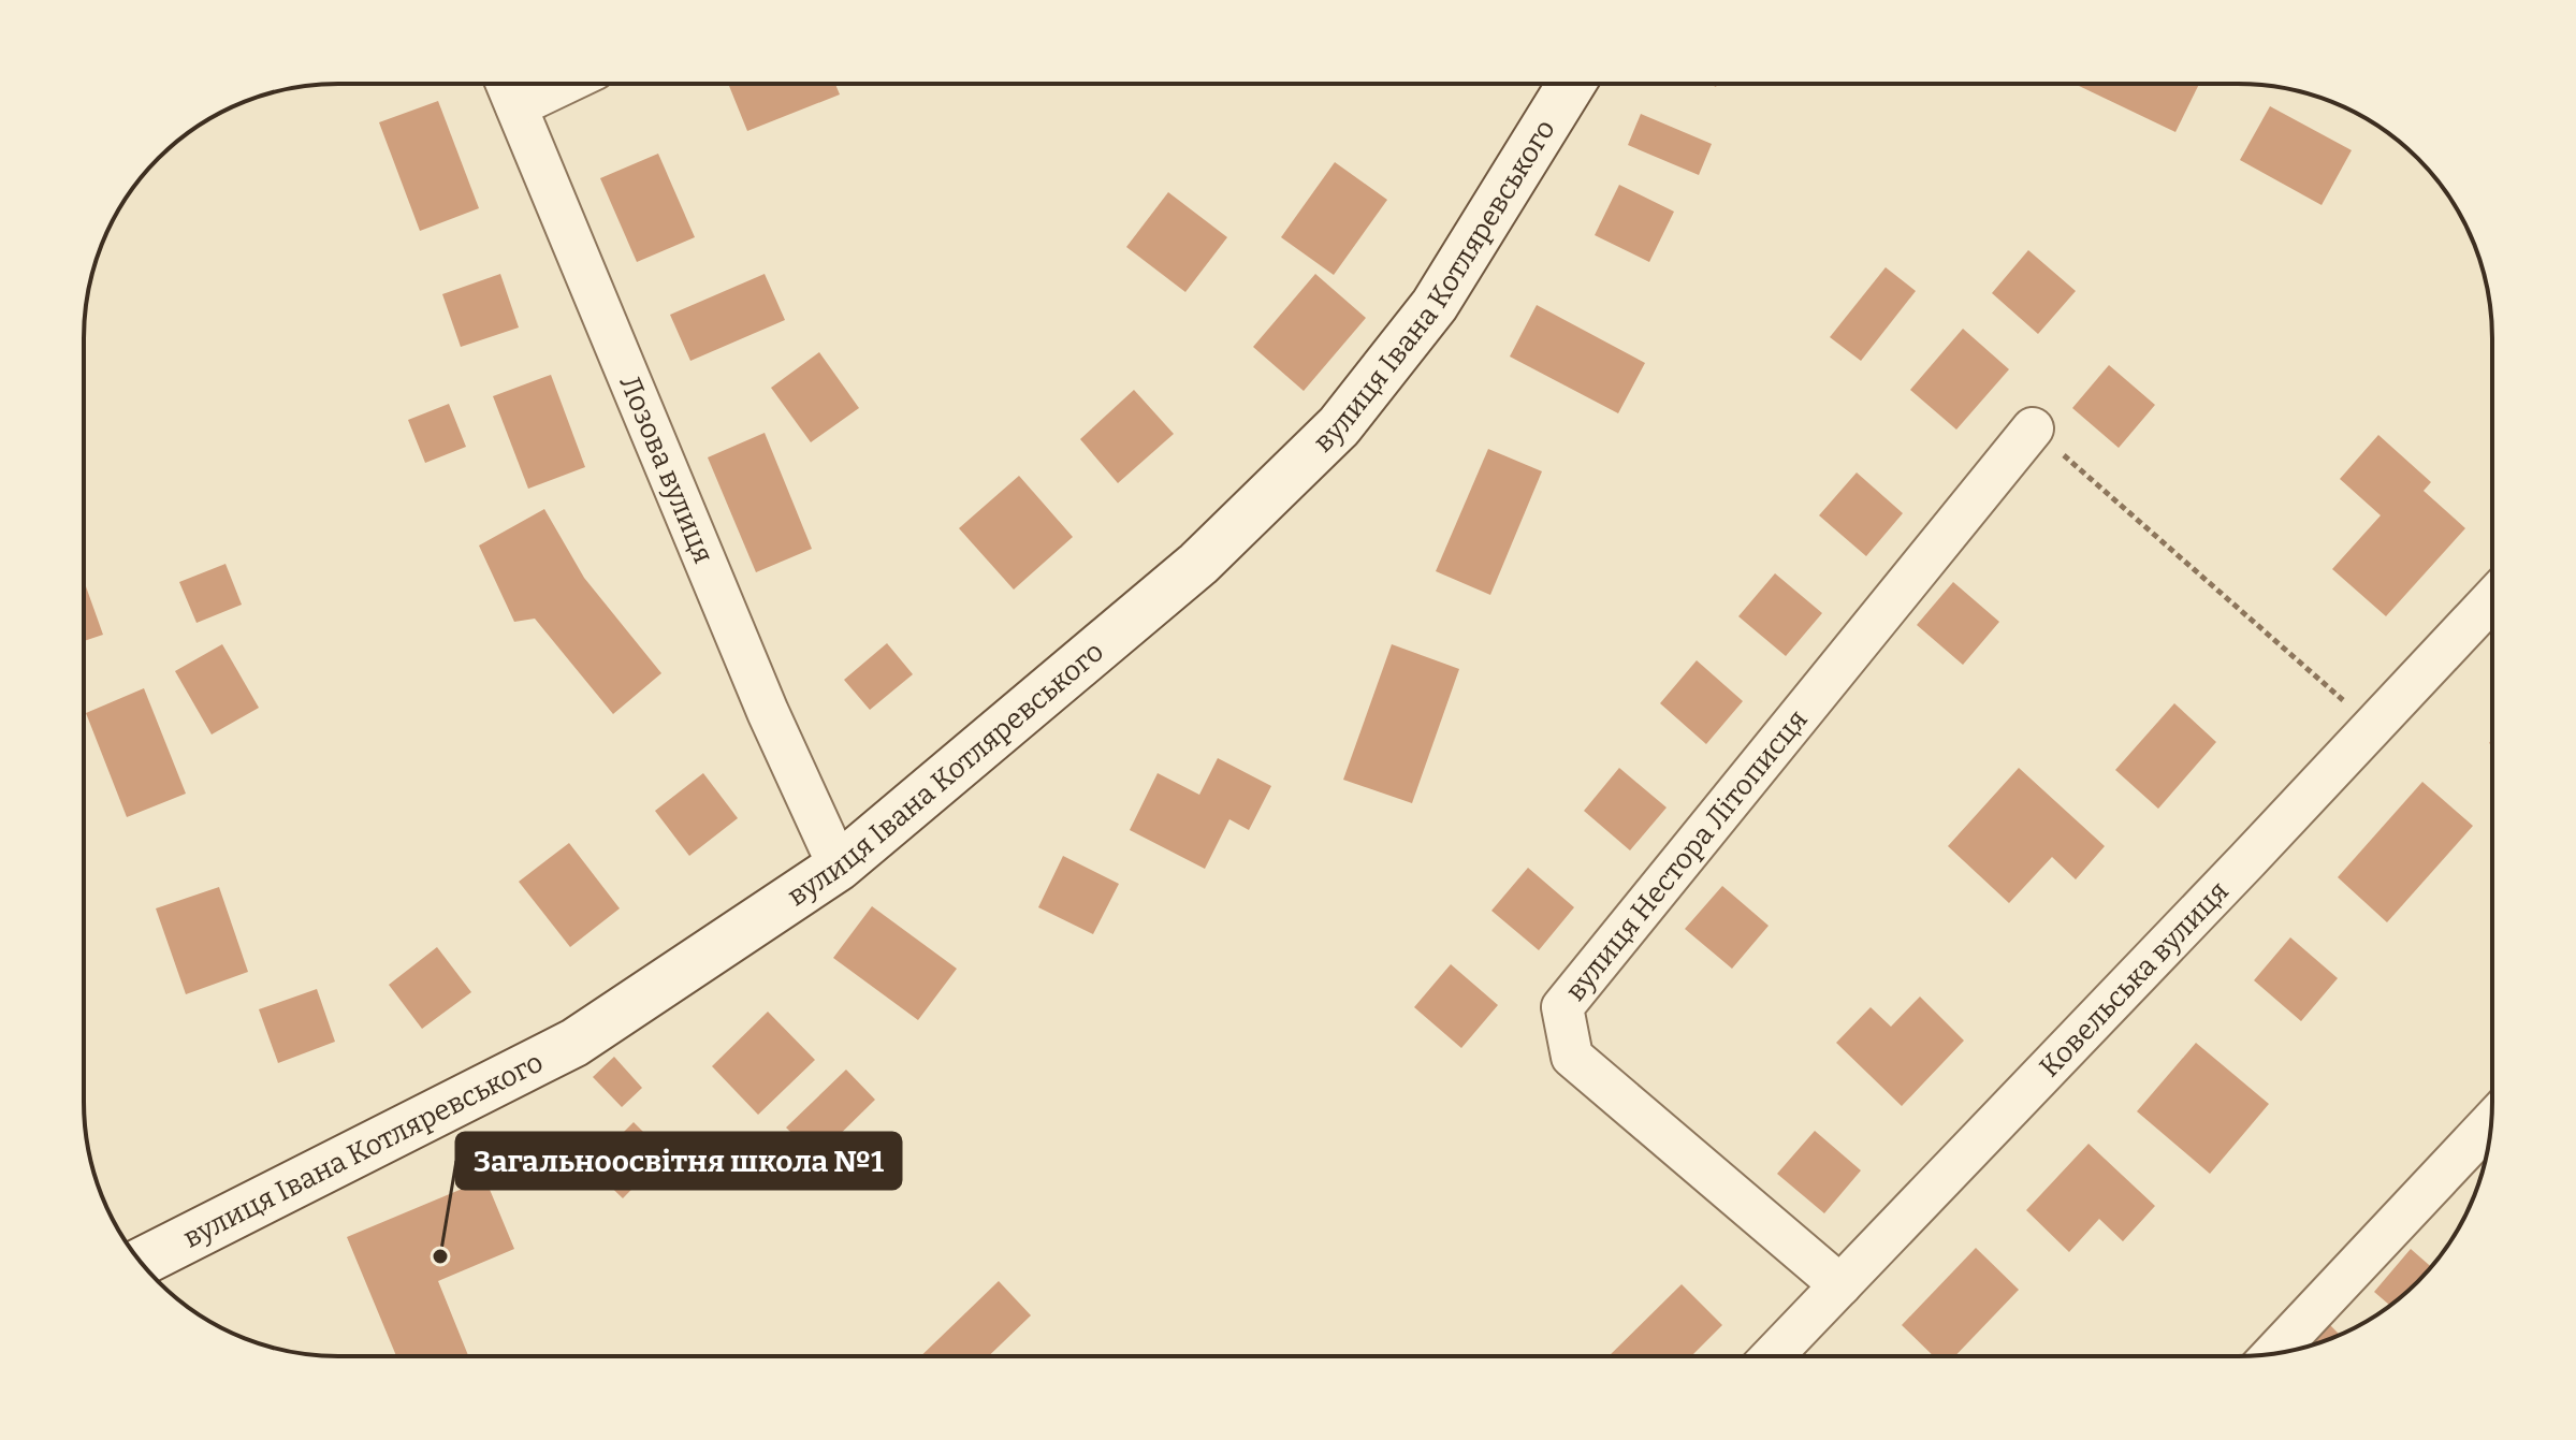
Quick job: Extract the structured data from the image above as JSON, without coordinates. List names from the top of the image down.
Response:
{
  "streets": {
    "street": [
      "вулиця Івана Котляревського",
      "Лозова вулиця",
      "вулиця Нестора Літописця",
      "Ковельська вулиця"
    ]
  },
  "crossings": [
    ["вулиця Івана Котляревського", "Лозова вулиця"],
    ["вулиця Нестора Літописця", "Ковельська вулиця"]
  ],
  "places": ["Загальноосвітня школа №1"]
}
